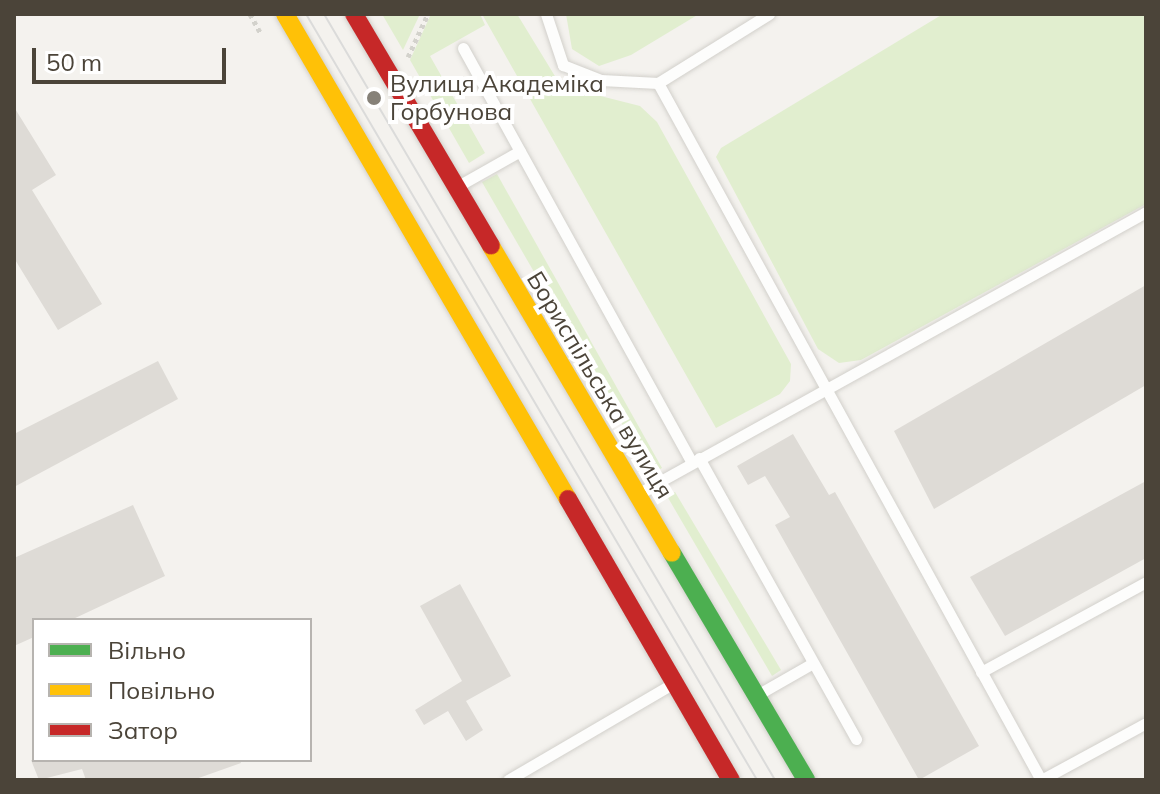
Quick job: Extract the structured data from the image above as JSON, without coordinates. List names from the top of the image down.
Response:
{
  "streets": {
    "main road": ["Бориспільська вулиця"]
  },
  "places": ["Вулиця Академіка Горбунова"],
  "legend": ["Вільно", "Повільно", "Затор"],
  "scale_bar": "50 m"
}
